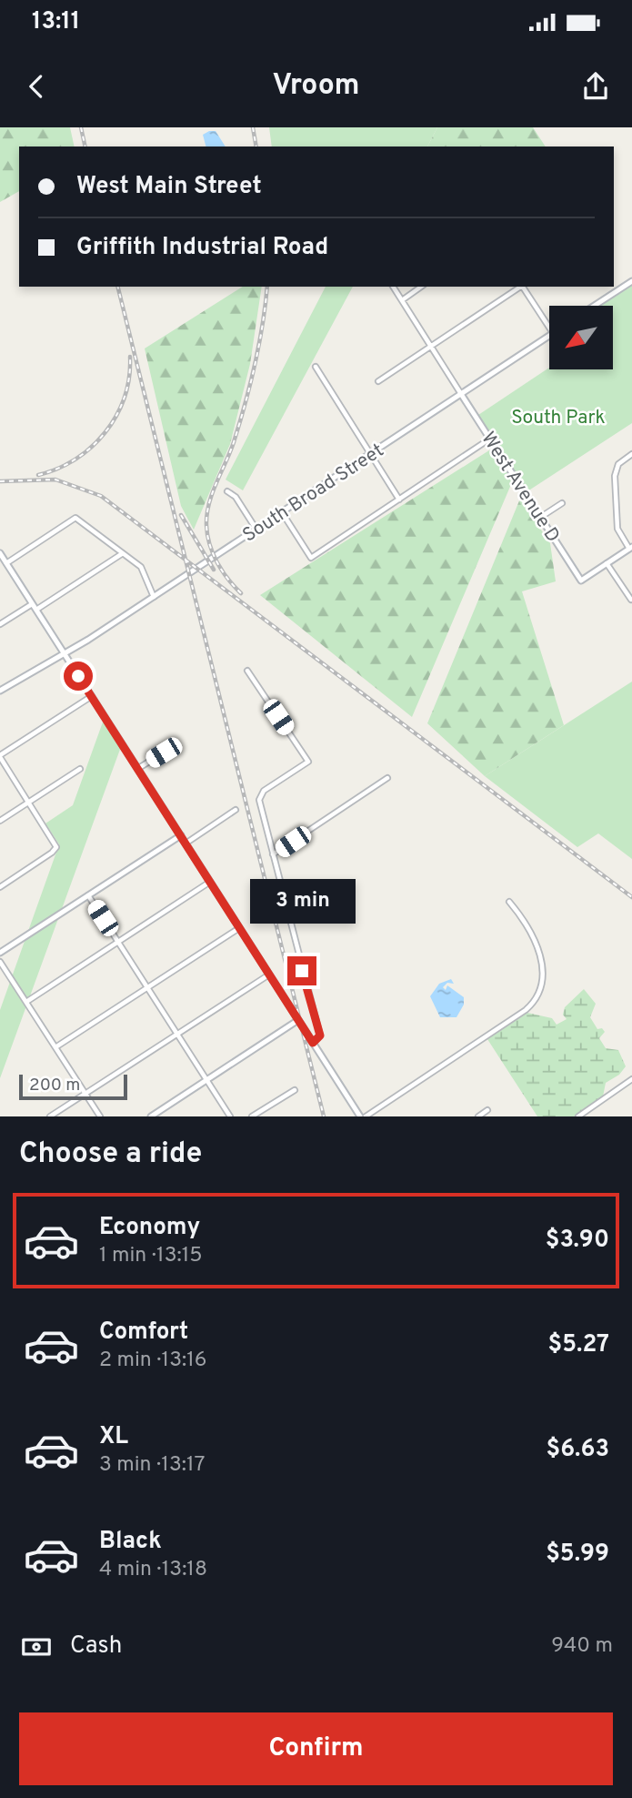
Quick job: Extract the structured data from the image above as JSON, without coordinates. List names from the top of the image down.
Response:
{
  "streets": {
    "street": ["West Avenue D", "South Broad Street"]
  },
  "crossings": [
    ["West Avenue D", "South Broad Street"]
  ],
  "parks": ["South Park"],
  "scale_bar": "200 m",
  "north": "bottom left",
  "page": {
    "status": "13:11",
    "header": "Vroom",
    "banner": ["West Main Street", "Griffith Industrial Road"],
    "bubble": "3 min",
    "scale": "200 m",
    "heading": "Choose a ride",
    "list": [
      {
        "name": "Economy",
        "note": "1 min · 13:15",
        "value": "$3.90"
      },
      {
        "name": "Comfort",
        "note": "2 min · 13:16",
        "value": "$5.27"
      },
      {
        "name": "XL",
        "note": "3 min · 13:17",
        "value": "$6.63"
      },
      {
        "name": "Black",
        "note": "4 min · 13:18",
        "value": "$5.99"
      }
    ],
    "pay": ["Cash", "940 m"],
    "buttons": "Confirm"
  }
}
